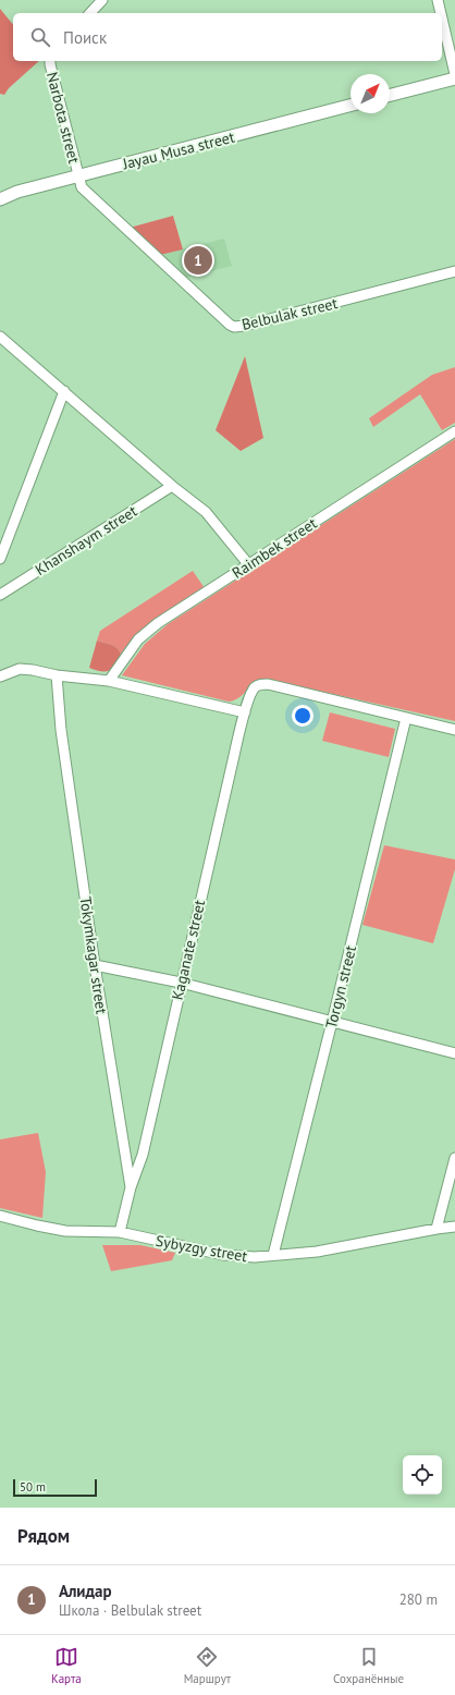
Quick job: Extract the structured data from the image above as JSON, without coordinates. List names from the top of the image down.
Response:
{
  "streets": {
    "street": [
      "Narbota street",
      "Jayau Musa street",
      "Belbulak street",
      "Khanshaym street",
      "Raimbek street",
      "Kaganate street",
      "Tokymkagar street",
      "Torgyn street",
      "Sybyzgy street"
    ]
  },
  "crossings": [
    ["Narbota street", "Jayau Musa street"],
    ["Narbota street", "Belbulak street"],
    ["Jayau Musa street", "Belbulak street"],
    ["Kaganate street", "Tokymkagar street"],
    ["Kaganate street", "Torgyn street"],
    ["Tokymkagar street", "Sybyzgy street"],
    ["Torgyn street", "Sybyzgy street"]
  ],
  "scale_bar": "50 m",
  "north": "top right",
  "page": {
    "search": "Поиск",
    "pins": "1",
    "scale": "50 m",
    "heading": "Рядом",
    "list": [
      {
        "mark": "1",
        "name": "Алидар",
        "note": "Школа · Belbulak street",
        "value": "280 m"
      }
    ],
    "nav": ["Карта", "Маршрут", "Сохранённые"]
  }
}
